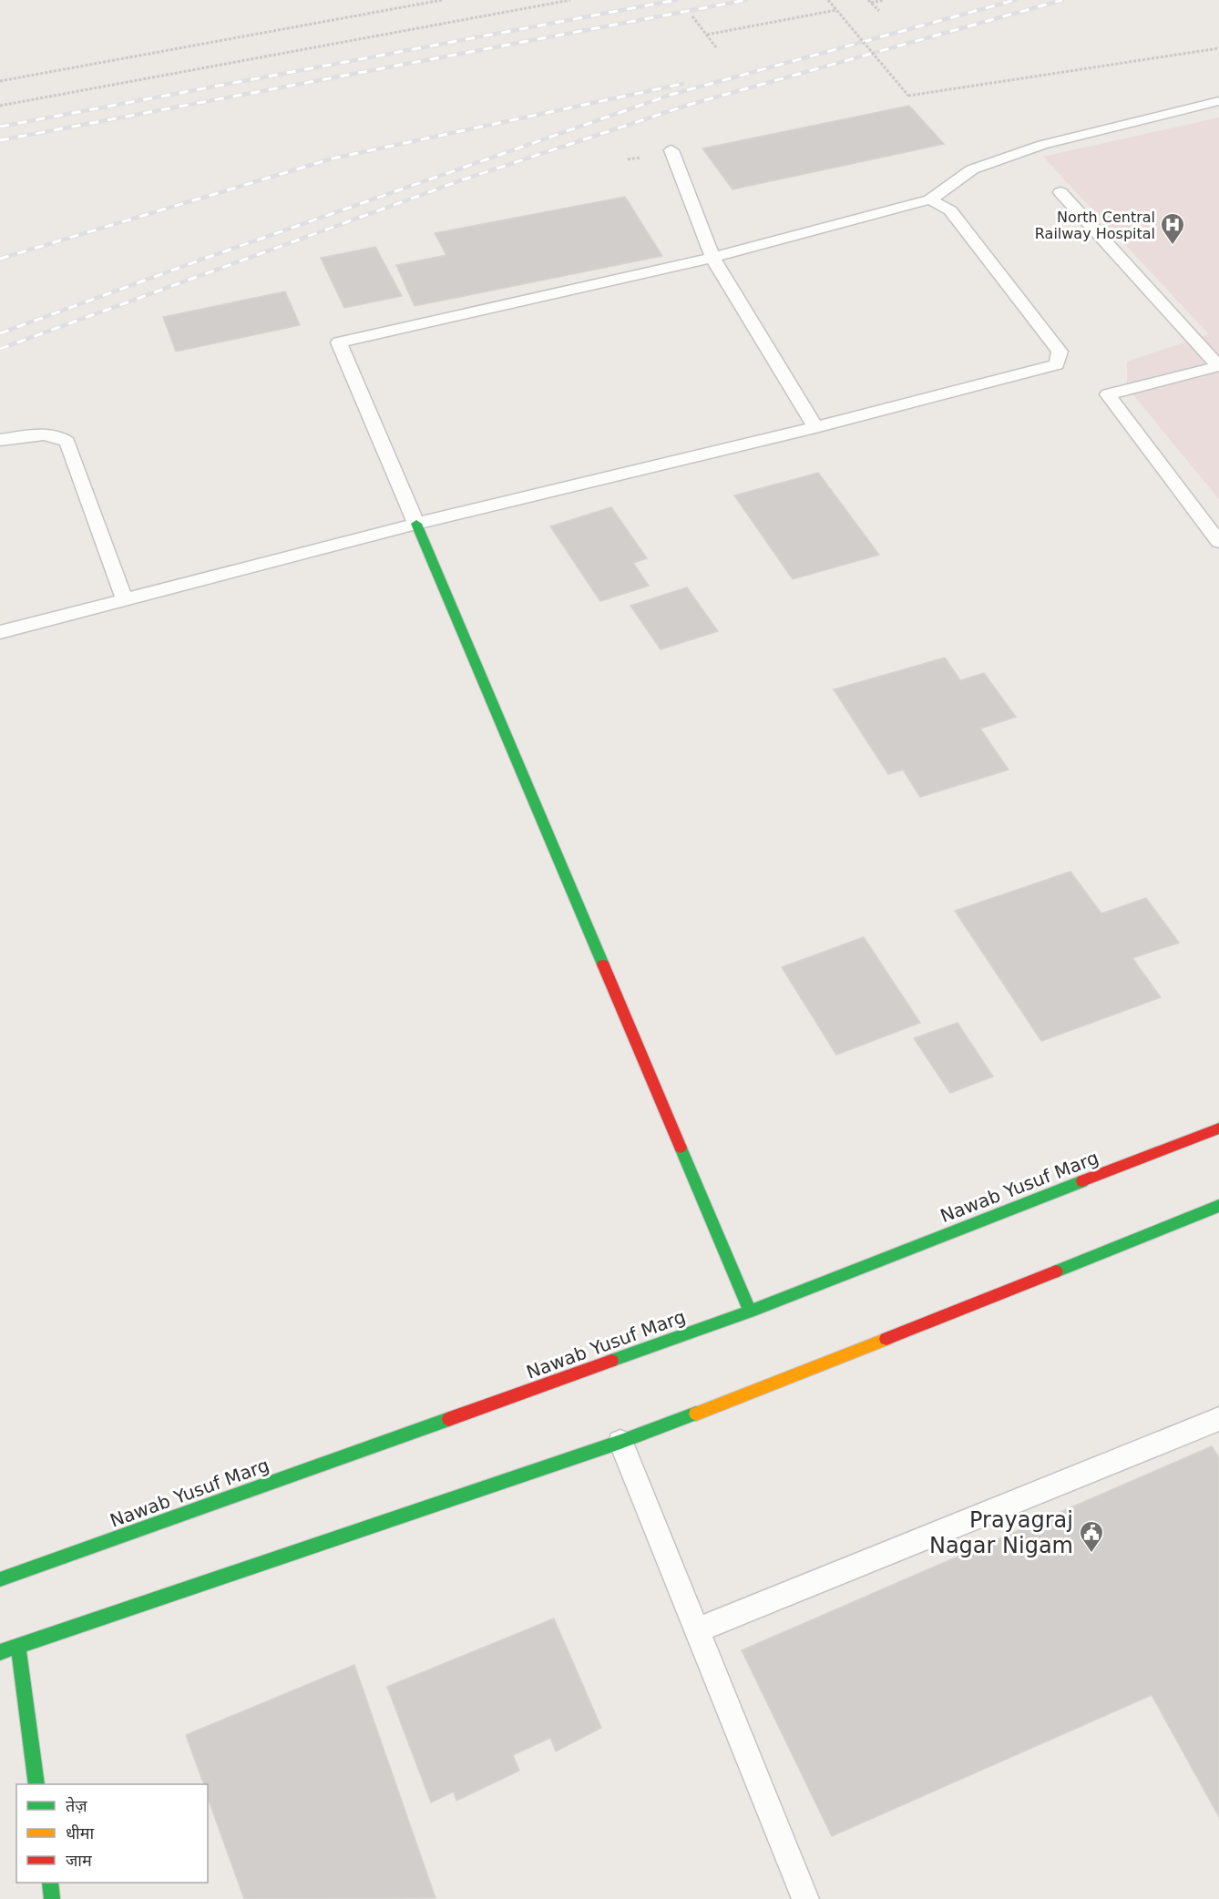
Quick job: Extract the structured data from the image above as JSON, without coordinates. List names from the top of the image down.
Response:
{
  "streets": {
    "main road": ["Nawab Yusuf Marg"]
  },
  "places": {
    "hospital": ["North Central Railway Hospital"],
    "public building": ["Prayagraj Nagar Nigam"]
  },
  "legend": ["तेज़", "धीमा", "जाम"]
}
